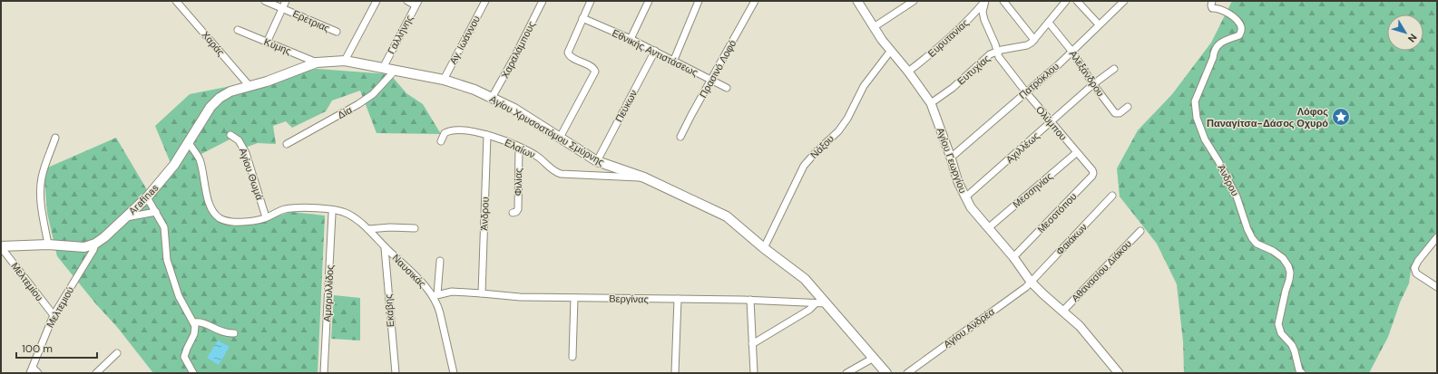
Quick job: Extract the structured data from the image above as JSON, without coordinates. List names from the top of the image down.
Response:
{
  "streets": {
    "main road": ["Αγίου Χρυσοστόμου Σμύρνης", "Arafinas"],
    "street": [
      "Ερέτριας",
      "Γαλλήνης",
      "Ευρυτανίας",
      "Αγ. Ιωάννου",
      "Χαράς",
      "Κύμης",
      "Χαραλάμπους",
      "Εθνικής Αντιστάσεως",
      "Πρασινό Λοφό",
      "Ευτυχίας",
      "Αλεξάνδρου",
      "Πατρόκλου",
      "Πεύκων",
      "Δία",
      "Ολύμπου",
      "Νάξου",
      "Αχιλλέως",
      "Ελαίων",
      "Αγίου Γεωργίου",
      "Αγίου Θωμά",
      "Άνδρου",
      "Φιλίας",
      "Μεσσηνίας",
      "Μεσοτόπου",
      "Φαιάκων",
      "Ναυσικάς",
      "Αθανασίου Διάκου",
      "Μελτεμίου",
      "Αμαρυλλίδος",
      "Βεργίνας",
      "Μελτεμιού",
      "Εκάβης",
      "Αγίου Ανδρέα"
    ]
  },
  "crossings": [
    ["Γαλλήνης", "Αγίου Χρυσοστόμου Σμύρνης"],
    ["Ευρυτανίας", "Ολύμπου"],
    ["Ευρυτανίας", "Αγίου Γεωργίου"],
    ["Αγ. Ιωάννου", "Αγίου Χρυσοστόμου Σμύρνης"],
    ["Χαράς", "Αγίου Χρυσοστόμου Σμύρνης"],
    ["Χαράς", "Arafinas"],
    ["Κύμης", "Αγίου Χρυσοστόμου Σμύρνης"],
    ["Χαραλάμπους", "Αγίου Χρυσοστόμου Σμύρνης"],
    ["Εθνικής Αντιστάσεως", "Πρασινό Λοφό"],
    ["Εθνικής Αντιστάσεως", "Πεύκων"],
    ["Ευτυχίας", "Αλεξάνδρου"],
    ["Ευτυχίας", "Ολύμπου"],
    ["Ευτυχίας", "Αγίου Γεωργίου"],
    ["Αλεξάνδρου", "Πατρόκλου"],
    ["Αλεξάνδρου", "Αχιλλέως"],
    ["Πατρόκλου", "Ολύμπου"],
    ["Πατρόκλου", "Αγίου Γεωργίου"],
    ["Πεύκων", "Αγίου Χρυσοστόμου Σμύρνης"],
    ["Δία", "Αγίου Χρυσοστόμου Σμύρνης"],
    ["Ολύμπου", "Αχιλλέως"],
    ["Ολύμπου", "Μεσσηνίας"],
    ["Ολύμπου", "Μεσοτόπου"],
    ["Αγίου Χρυσοστόμου Σμύρνης", "Νάξου"],
    ["Αγίου Χρυσοστόμου Σμύρνης", "Ελαίων"],
    ["Αγίου Χρυσοστόμου Σμύρνης", "Arafinas"],
    ["Αγίου Χρυσοστόμου Σμύρνης", "Βεργίνας"],
    ["Νάξου", "Αγίου Γεωργίου"],
    ["Αχιλλέως", "Αγίου Γεωργίου"],
    ["Ελαίων", "Άνδρου"],
    ["Ελαίων", "Φιλίας"],
    ["Αγίου Γεωργίου", "Μεσσηνίας"],
    ["Αγίου Γεωργίου", "Μεσοτόπου"],
    ["Αγίου Γεωργίου", "Φαιάκων"],
    ["Αγίου Γεωργίου", "Αθανασίου Διάκου"],
    ["Αγίου Γεωργίου", "Αγίου Ανδρέα"],
    ["Άνδρου", "Βεργίνας"],
    ["Arafinas", "Μελτεμίου"],
    ["Arafinas", "Μελτεμιού"],
    ["Φαιάκων", "Αγίου Ανδρέα"],
    ["Ναυσικάς", "Βεργίνας"],
    ["Ναυσικάς", "Εκάβης"],
    ["Μελτεμίου", "Μελτεμιού"]
  ],
  "places": {
    "place": ["Λόφος Παναγίτσα-Δάσος Οχυρό"]
  },
  "scale_bar": "100 m",
  "north": "bottom right"
}
